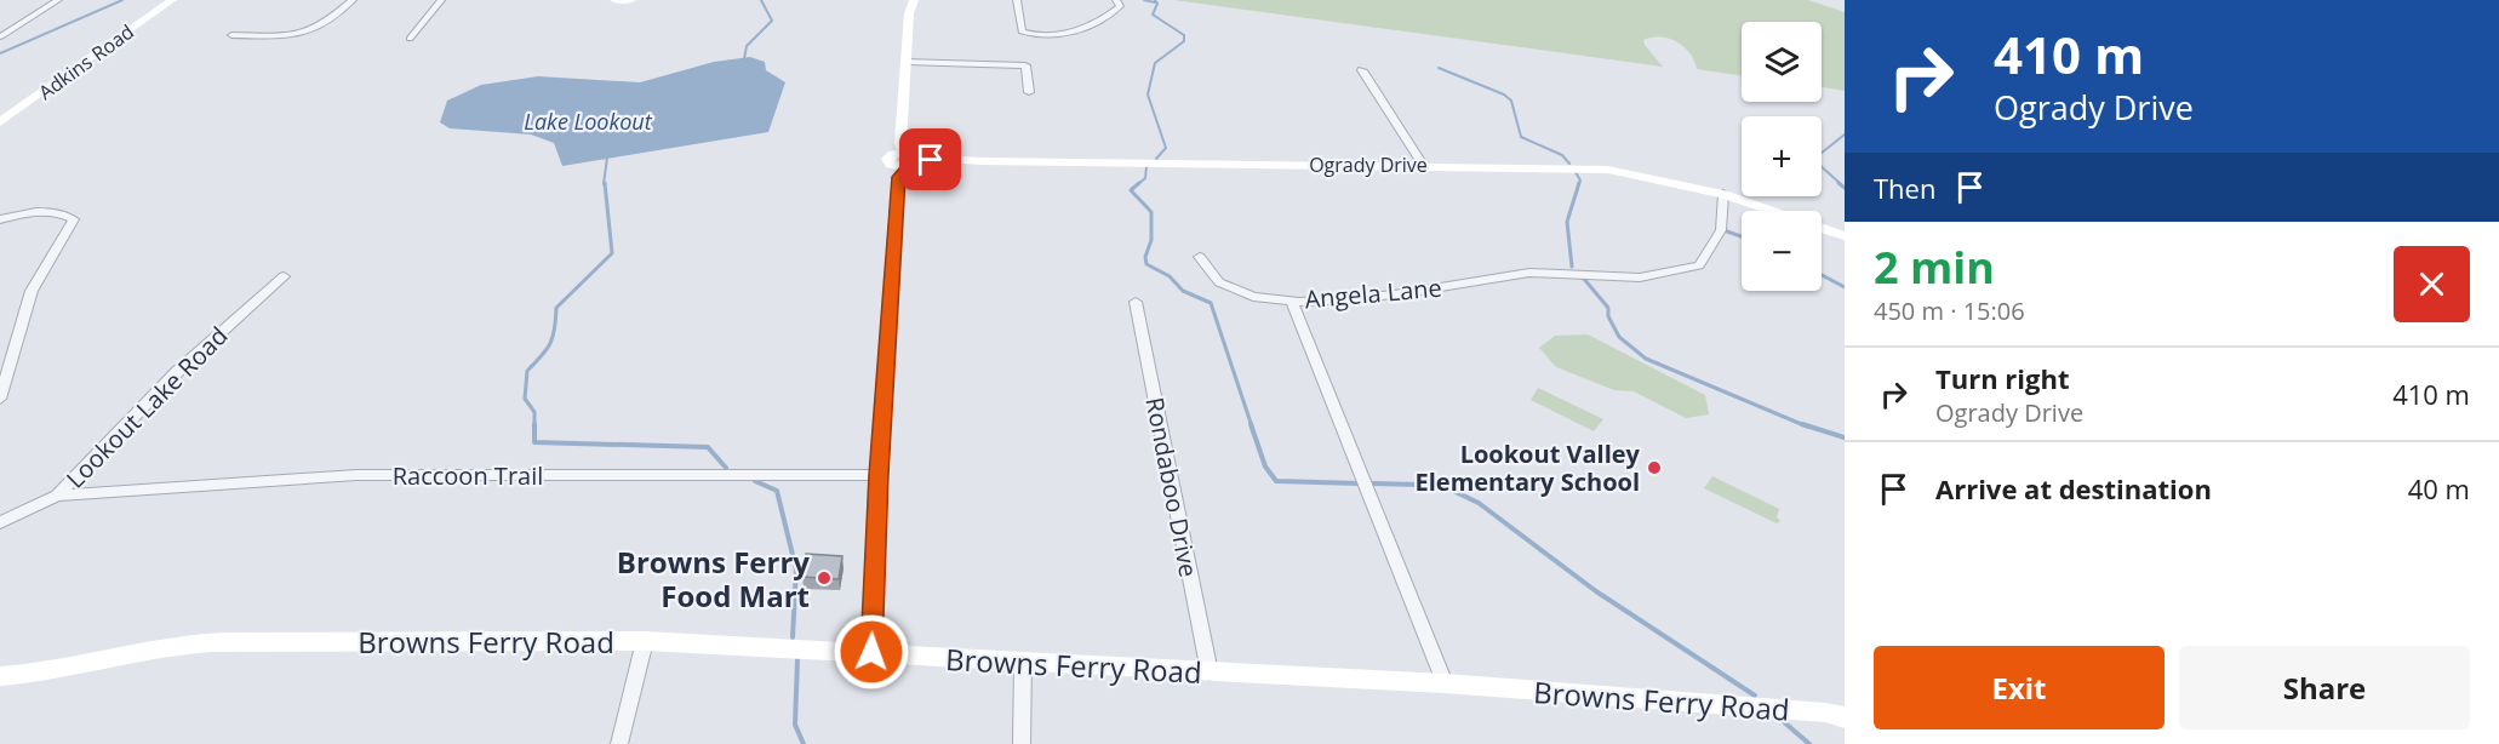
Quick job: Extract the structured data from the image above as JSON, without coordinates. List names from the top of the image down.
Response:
{
  "streets": {
    "street": [
      "Adkins Road",
      "Ogrady Drive",
      "Angela Lane",
      "Lookout Lake Road",
      "Raccoon Trail",
      "Rondaboo Drive",
      "Browns Ferry Road"
    ]
  },
  "crossings": [
    ["Ogrady Drive", "Angela Lane"],
    ["Angela Lane", "Browns Ferry Road"],
    ["Lookout Lake Road", "Raccoon Trail"],
    ["Rondaboo Drive", "Browns Ferry Road"]
  ],
  "water": ["Lake Lookout"],
  "places": ["Lookout Valley Elementary School", "Browns Ferry Food Mart"],
  "page": {
    "turn": ["410 m", "Ogrady Drive"],
    "map_buttons": ["+", "−"],
    "then": "Then",
    "heading": ["2 min", "450 m · 15:06"],
    "list": [
      {
        "name": "Turn right",
        "note": "Ogrady Drive",
        "value": "410 m"
      },
      {
        "name": "Arrive at destination",
        "value": "40 m"
      }
    ],
    "buttons": ["Exit", "Share"]
  }
}
